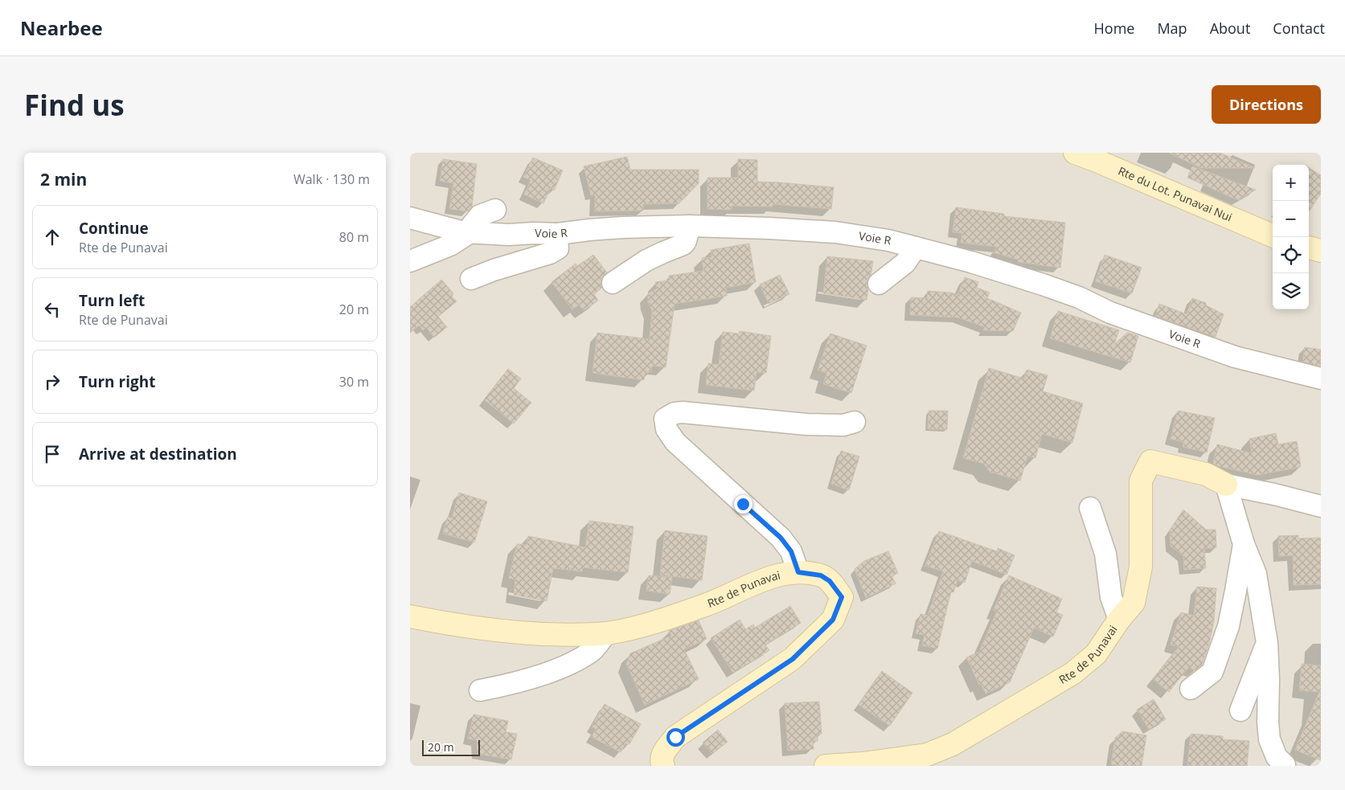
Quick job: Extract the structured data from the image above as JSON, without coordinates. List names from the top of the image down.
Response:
{
  "streets": {
    "main road": ["Rte du Lot. Punavai Nui", "Rte de Punavai"],
    "street": ["Voie R"]
  },
  "scale_bar": "20 m",
  "page": {
    "header": "Nearbee",
    "nav": [
      "Home",
      "Map",
      "About",
      "Contact"
    ],
    "buttons": "Directions",
    "title": "Find us",
    "heading": ["2 min", "Walk · 130 m"],
    "map_buttons": ["+", "−"],
    "list": [
      ["Continue", "Rte de Punavai", "80 m"],
      ["Turn left", "Rte de Punavai", "20 m"],
      ["Turn right", "30 m"],
      "Arrive at destination"
    ],
    "scale": "20 m"
  }
}
